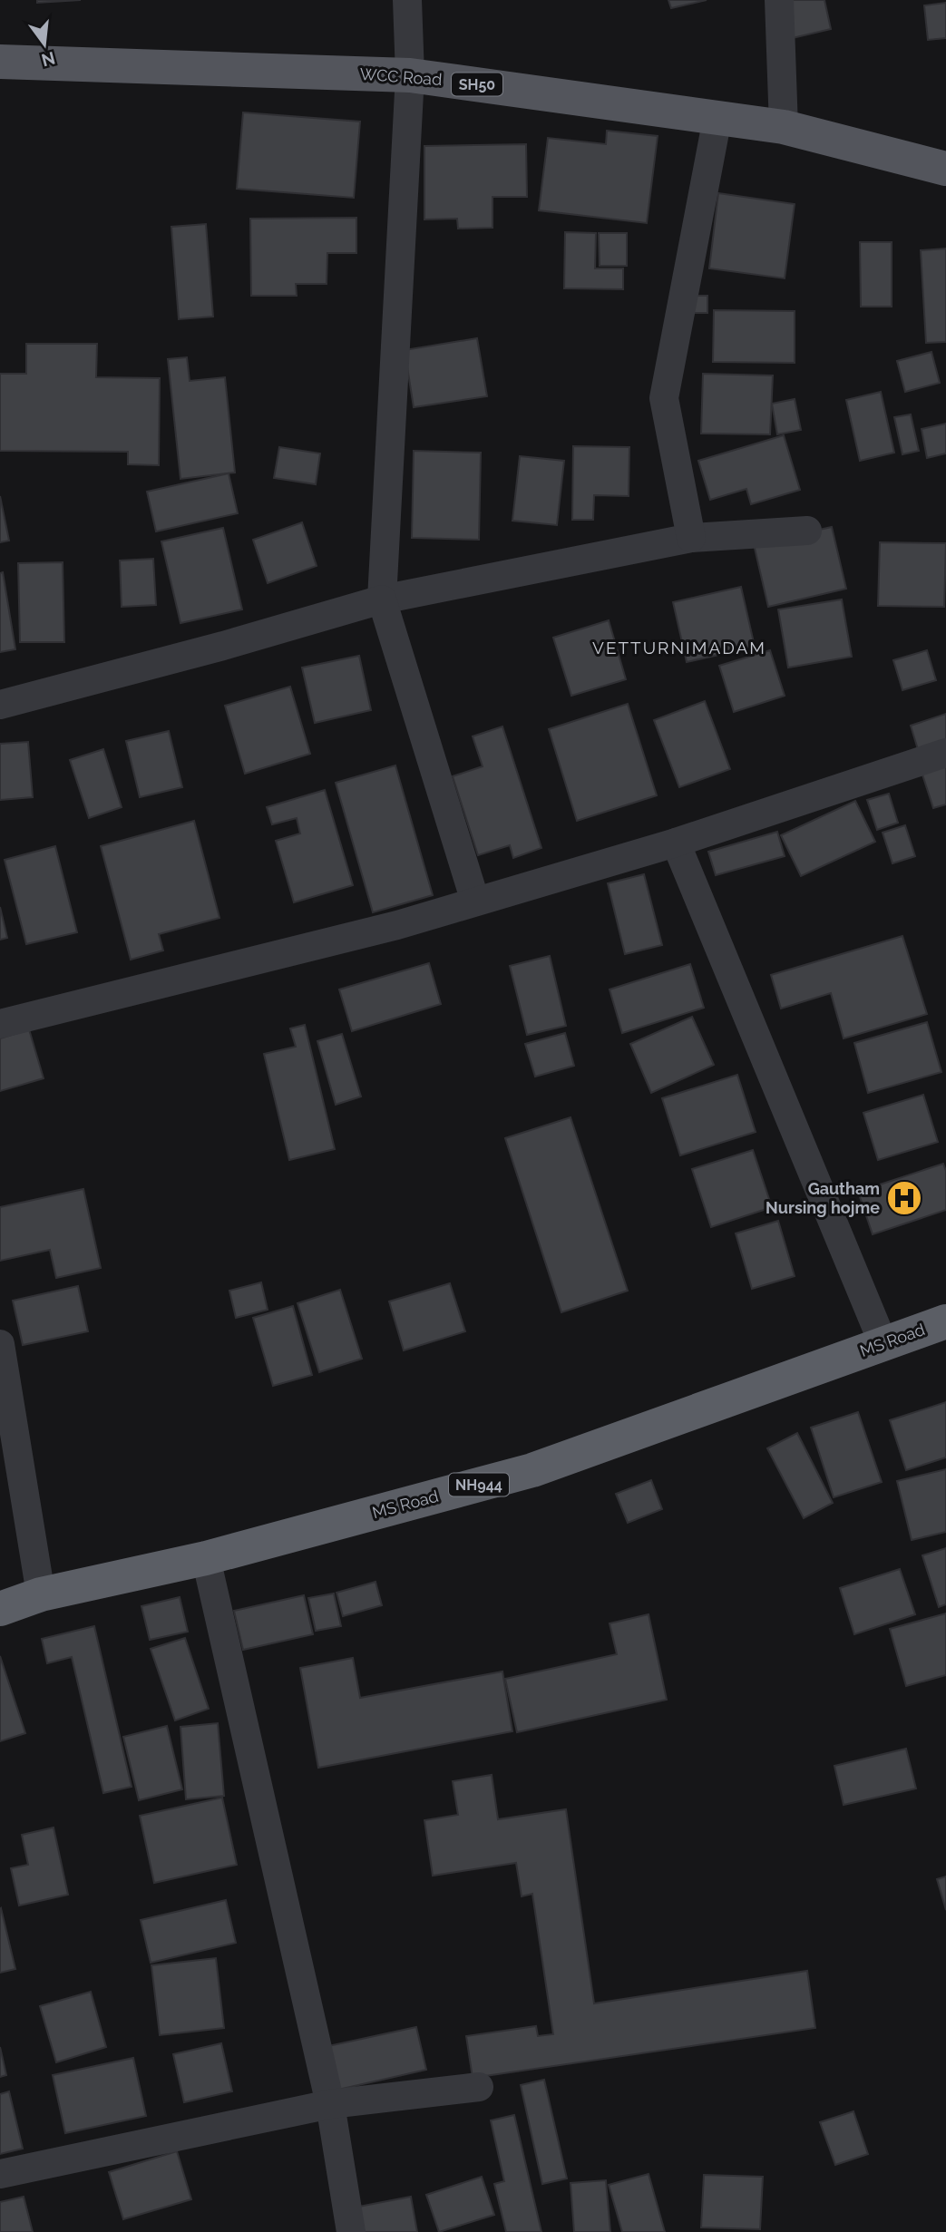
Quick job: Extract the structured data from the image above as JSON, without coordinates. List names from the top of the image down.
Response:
{
  "streets": {
    "highway": ["MS Road", "NH944"],
    "main road": ["WCC Road", "SH50"]
  },
  "districts": ["VETTURNIMADAM"],
  "places": {
    "hospital": ["Gautham Nursing hojme"]
  },
  "north": "bottom"
}
